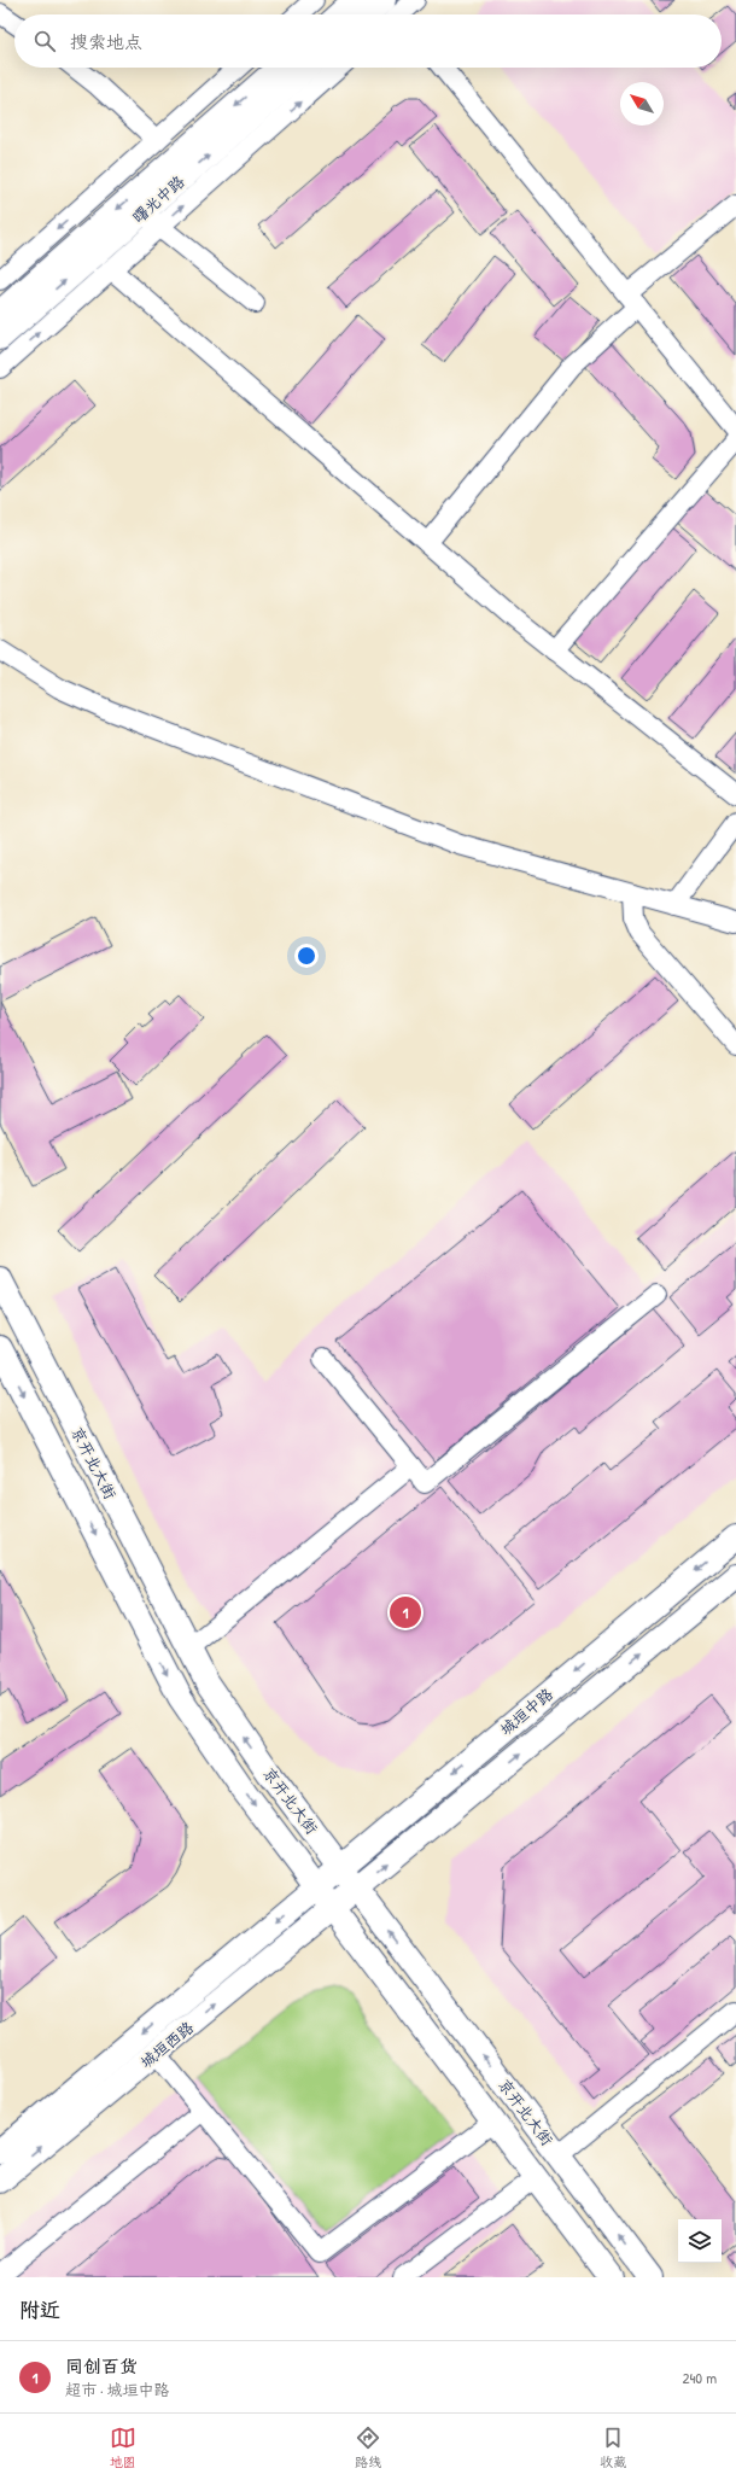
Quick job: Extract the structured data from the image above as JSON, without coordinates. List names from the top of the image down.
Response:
{
  "streets": {
    "main road": [
      "曙光中路",
      "京开北大街",
      "城垣中路",
      "城垣西路"
    ]
  },
  "crossings": [
    ["京开北大街", "城垣中路"],
    ["京开北大街", "城垣西路"],
    ["城垣中路", "城垣西路"]
  ],
  "north": "top left",
  "page": {
    "search": "搜索地点",
    "pins": "1",
    "heading": "附近",
    "list": [
      {
        "mark": "1",
        "name": "同创百货",
        "note": "超市 · 城垣中路",
        "value": "240 m"
      }
    ],
    "nav": ["地图", "路线", "收藏"]
  }
}
